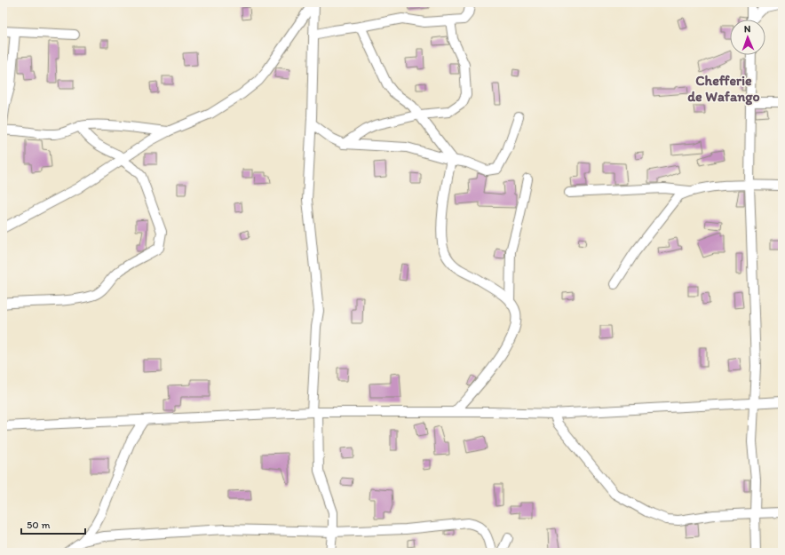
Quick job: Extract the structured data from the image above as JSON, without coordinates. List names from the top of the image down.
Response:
{
  "districts": ["Chefferie de Wafango"],
  "scale_bar": "50 m",
  "north": "top"
}
